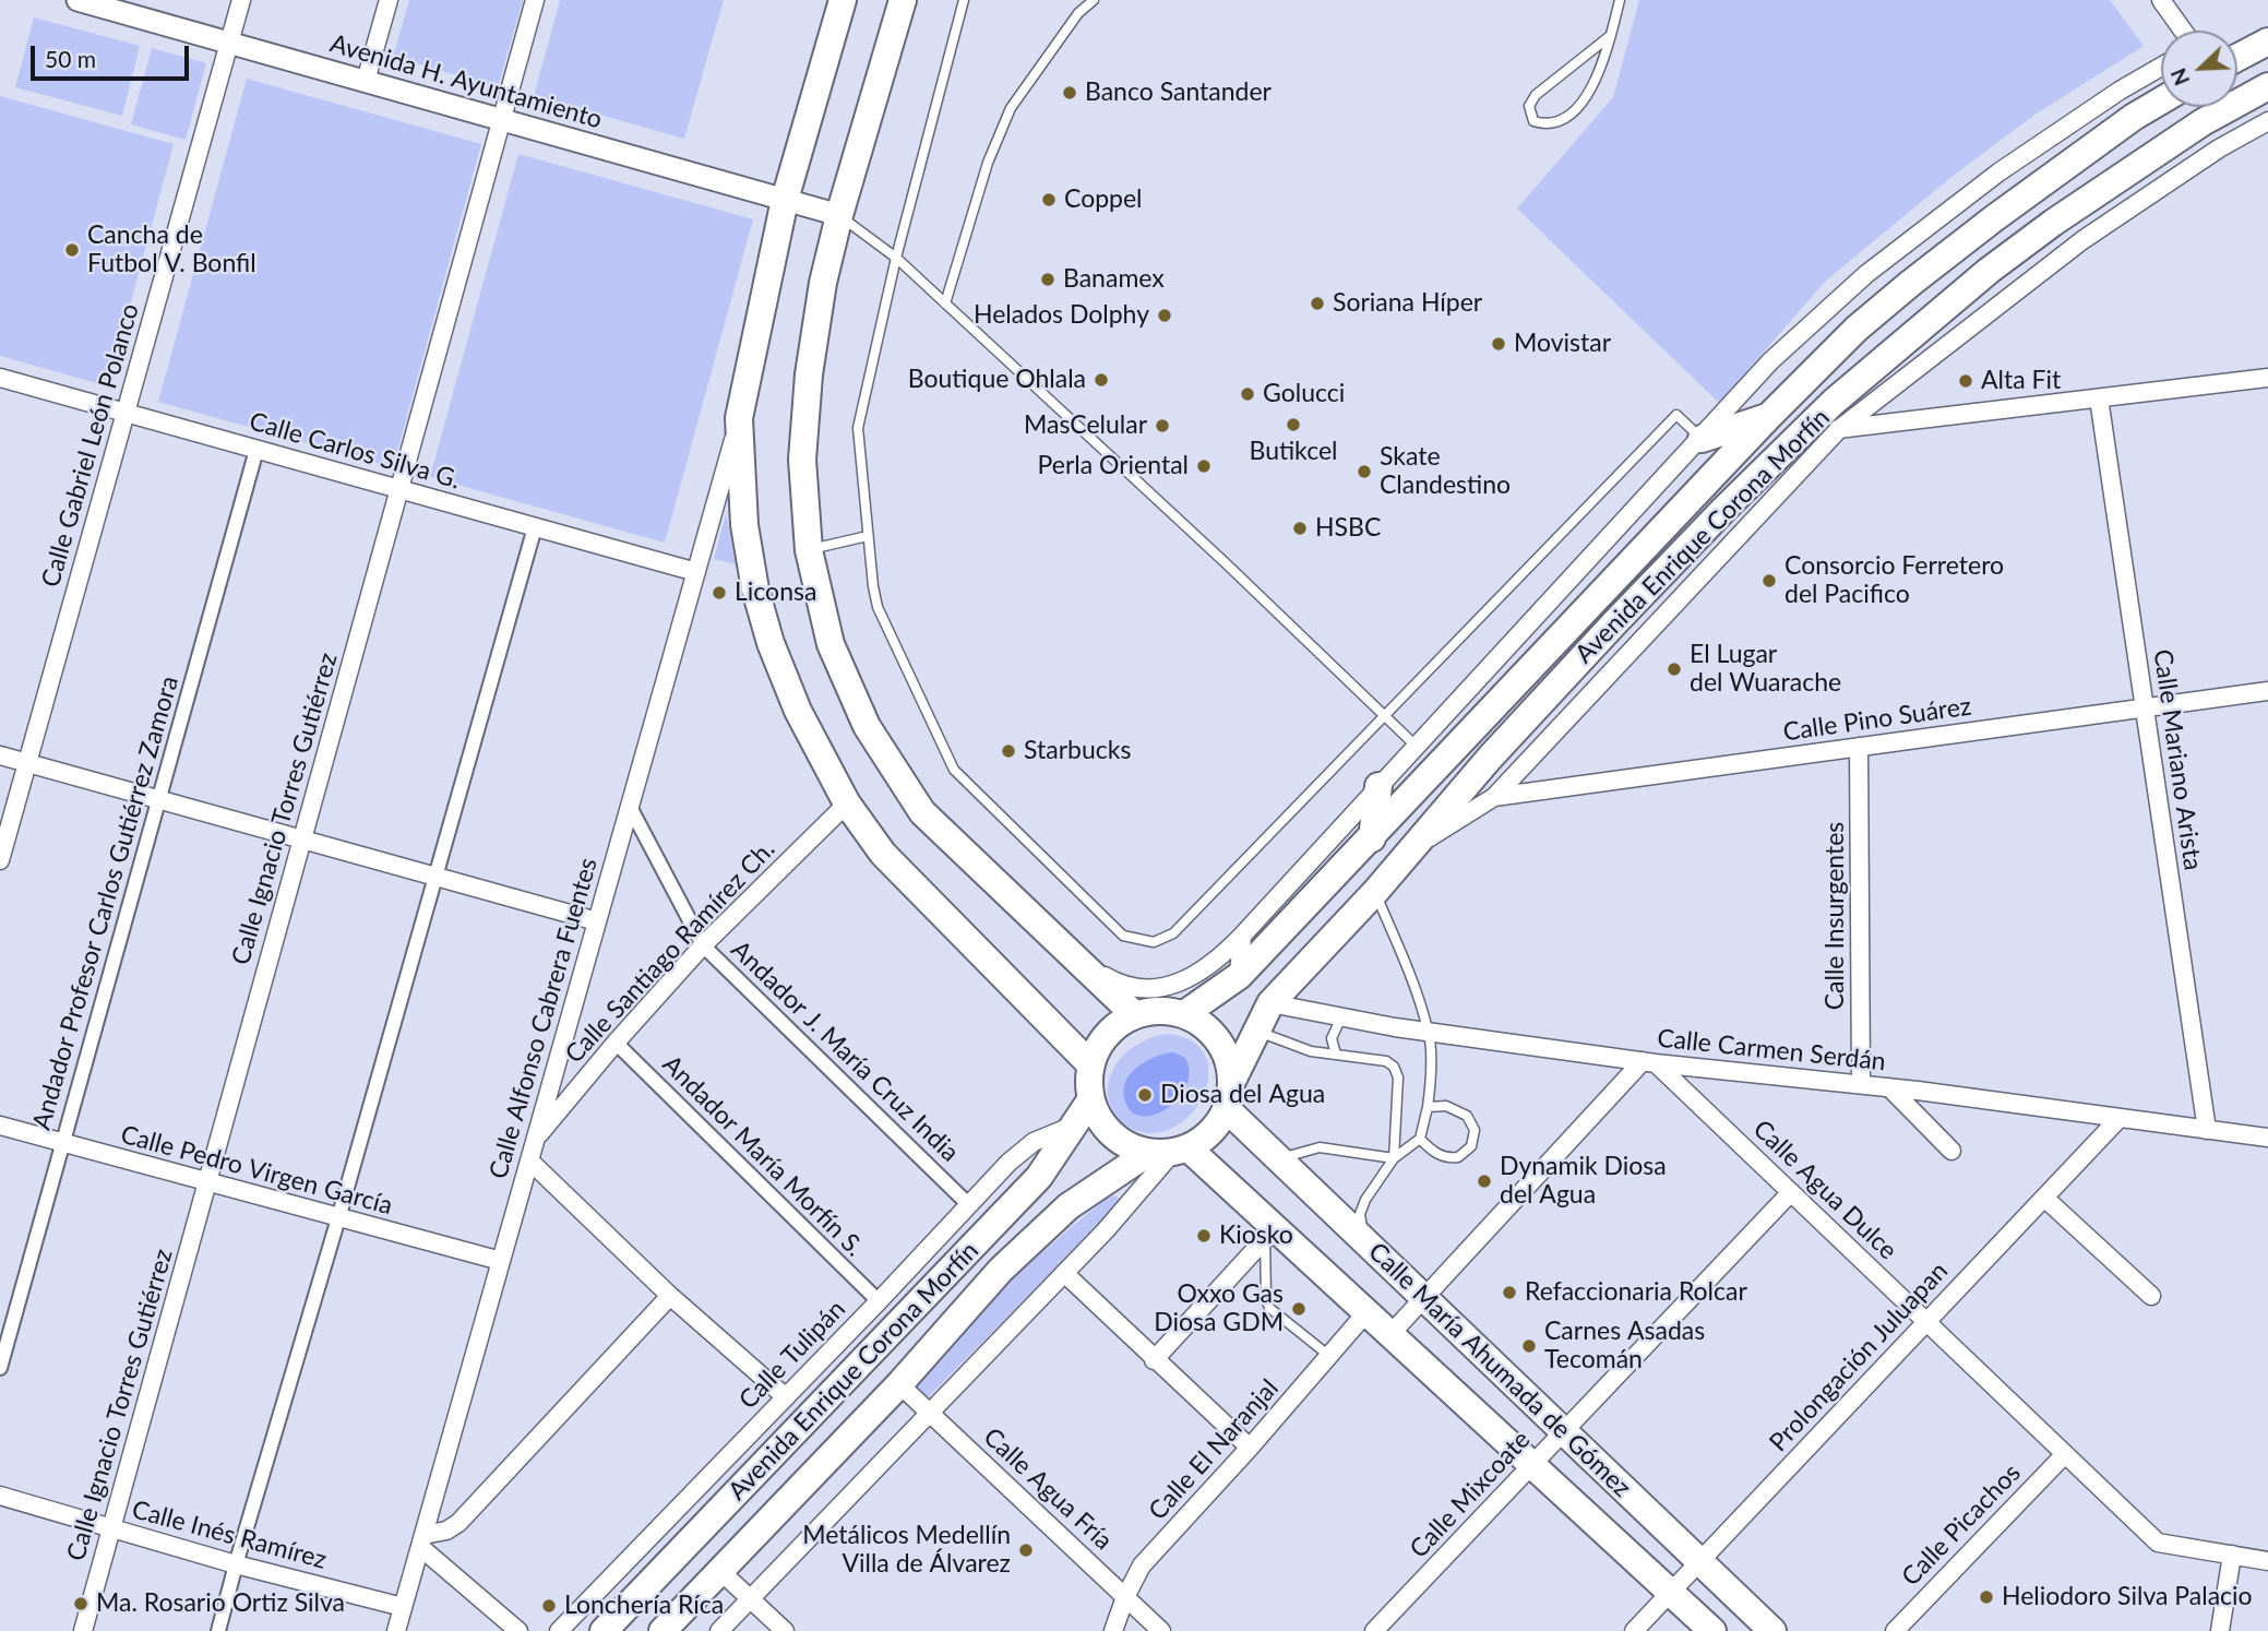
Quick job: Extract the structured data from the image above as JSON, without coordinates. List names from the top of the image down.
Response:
{
  "streets": {
    "main road": ["Avenida Enrique Corona Morfín", "Calle María Ahumada de Gómez"],
    "street": [
      "Avenida H. Ayuntamiento",
      "Calle Gabriel León Polanco",
      "Calle Carlos Silva G.",
      "Calle Pino Suárez",
      "Calle Mariano Arista",
      "Calle Ignacio Torres Gutiérrez",
      "Andador Profesor Carlos Gutiérrez Zamora",
      "Calle Insurgentes",
      "Calle Santiago Ramírez Ch.",
      "Calle Alfonso Cabrera Fuentes",
      "Calle Carmen Serdán",
      "Andador J. María Cruz India",
      "Andador María Morfín S.",
      "Calle Pedro Virgen García",
      "Calle Agua Dulce",
      "Calle Tulipán",
      "Prolongación Juluapan",
      "Calle El Naranjal",
      "Calle Agua Fría",
      "Calle Mixcoate",
      "Calle Picachos",
      "Calle Inés Ramírez"
    ]
  },
  "crossings": [
    ["Avenida H. Ayuntamiento", "Calle Gabriel León Polanco"],
    ["Avenida H. Ayuntamiento", "Calle Ignacio Torres Gutiérrez"],
    ["Calle Gabriel León Polanco", "Calle Carlos Silva G."],
    ["Calle Carlos Silva G.", "Calle Ignacio Torres Gutiérrez"],
    ["Calle Carlos Silva G.", "Andador Profesor Carlos Gutiérrez Zamora"],
    ["Calle Carlos Silva G.", "Calle Alfonso Cabrera Fuentes"],
    ["Avenida Enrique Corona Morfín", "Calle Carmen Serdán"],
    ["Avenida Enrique Corona Morfín", "Calle Tulipán"],
    ["Avenida Enrique Corona Morfín", "Calle María Ahumada de Gómez"],
    ["Avenida Enrique Corona Morfín", "Calle Agua Fría"],
    ["Calle Pino Suárez", "Calle Mariano Arista"],
    ["Calle Pino Suárez", "Calle Insurgentes"],
    ["Calle Mariano Arista", "Calle Carmen Serdán"],
    ["Calle Ignacio Torres Gutiérrez", "Calle Pedro Virgen García"],
    ["Calle Ignacio Torres Gutiérrez", "Calle Inés Ramírez"],
    ["Andador Profesor Carlos Gutiérrez Zamora", "Calle Pedro Virgen García"],
    ["Calle Insurgentes", "Calle Carmen Serdán"],
    ["Calle Santiago Ramírez Ch.", "Calle Alfonso Cabrera Fuentes"],
    ["Calle Santiago Ramírez Ch.", "Andador J. María Cruz India"],
    ["Calle Santiago Ramírez Ch.", "Andador María Morfín S."],
    ["Calle Alfonso Cabrera Fuentes", "Andador J. María Cruz India"],
    ["Calle Alfonso Cabrera Fuentes", "Calle Pedro Virgen García"],
    ["Calle Alfonso Cabrera Fuentes", "Calle Inés Ramírez"],
    ["Calle Carmen Serdán", "Calle Agua Dulce"],
    ["Calle Carmen Serdán", "Prolongación Juluapan"],
    ["Andador J. María Cruz India", "Calle Tulipán"],
    ["Andador María Morfín S.", "Calle Tulipán"],
    ["Calle Agua Dulce", "Prolongación Juluapan"],
    ["Calle Agua Dulce", "Calle Mixcoate"],
    ["Calle Agua Dulce", "Calle Picachos"],
    ["Prolongación Juluapan", "Calle María Ahumada de Gómez"],
    ["Calle María Ahumada de Gómez", "Calle El Naranjal"],
    ["Calle María Ahumada de Gómez", "Calle Mixcoate"],
    ["Calle El Naranjal", "Calle Agua Fría"]
  ],
  "places": [
    "Banco Santander",
    "Coppel",
    "Cancha de Futbol V. Bonfil",
    "Banamex",
    "Soriana Híper",
    "Helados Dolphy",
    "Movistar",
    "Boutique Ohlala",
    "Alta Fit",
    "Golucci",
    "Butikcel",
    "MasCelular",
    "Perla Oriental",
    "Skate Clandestino",
    "HSBC",
    "Consorcio Ferretero del Pacifico",
    "Liconsa",
    "El Lugar del Wuarache",
    "Starbucks",
    "Diosa del Agua",
    "Dynamik Diosa del Agua",
    "Kiosko",
    "Refaccionaria Rolcar",
    "Oxxo Gas Diosa GDM",
    "Carnes Asadas Tecomán",
    "Metálicos Medellín Villa de Álvarez",
    "Heliodoro Silva Palacio",
    "Ma. Rosario Ortiz Silva",
    "Lonchería Ríca"
  ],
  "scale_bar": "50 m",
  "north": "bottom left"
}
